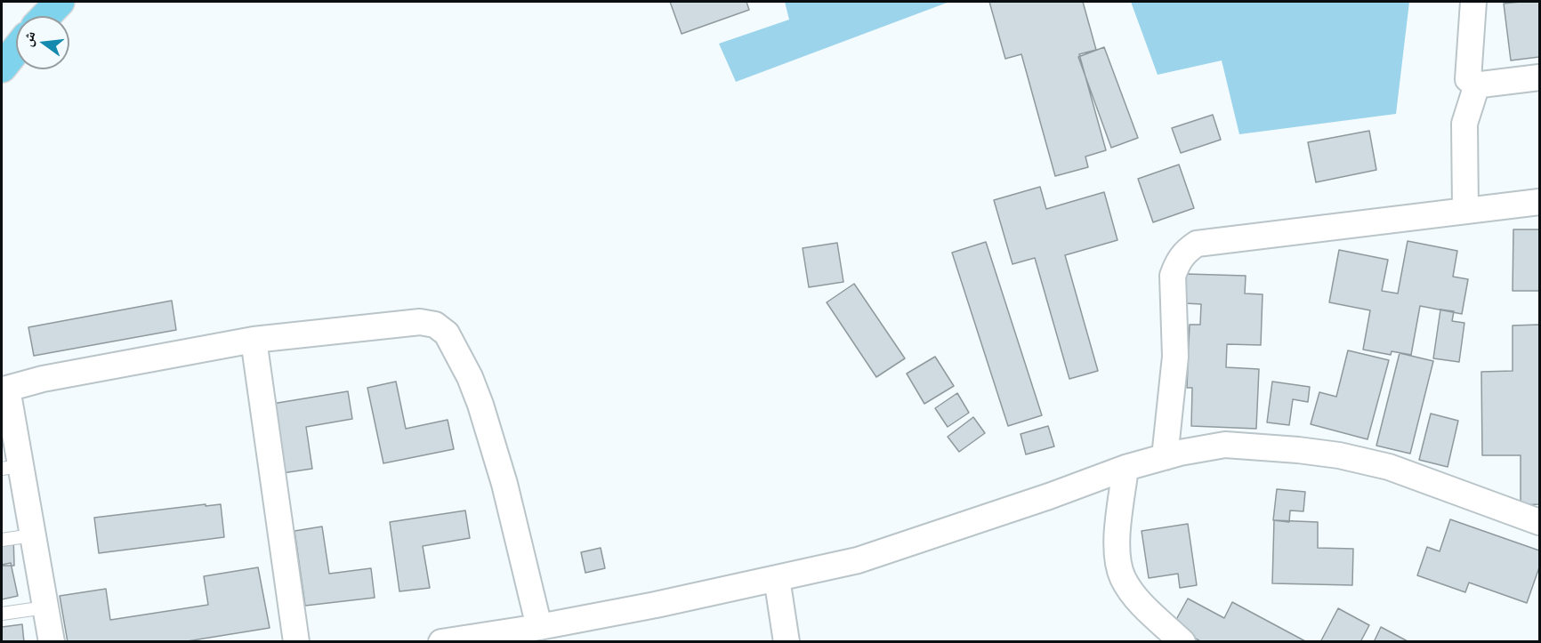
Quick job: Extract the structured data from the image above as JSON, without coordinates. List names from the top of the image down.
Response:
{
  "north": "left"
}
